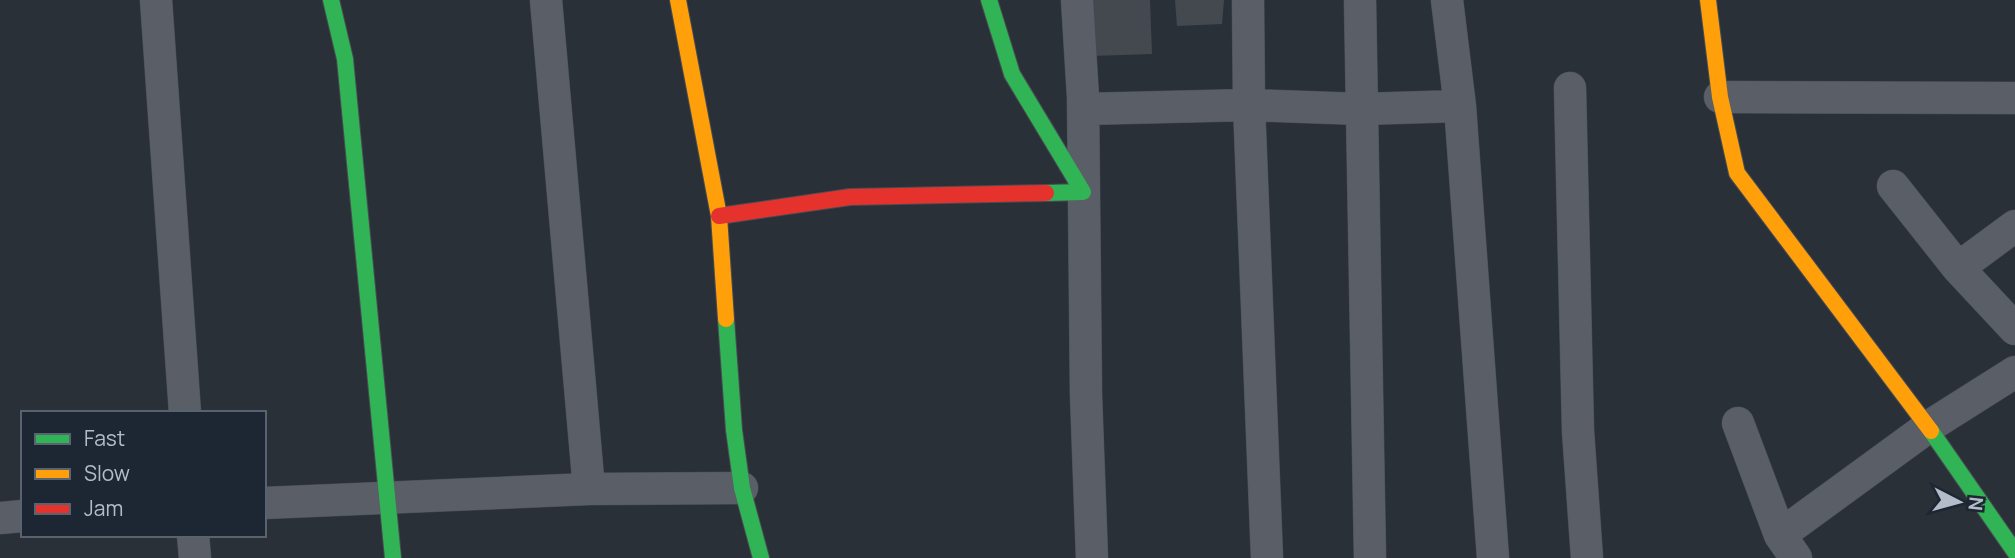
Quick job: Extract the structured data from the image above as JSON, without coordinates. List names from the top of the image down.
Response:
{
  "legend": ["Fast", "Slow", "Jam"],
  "north": "right"
}
